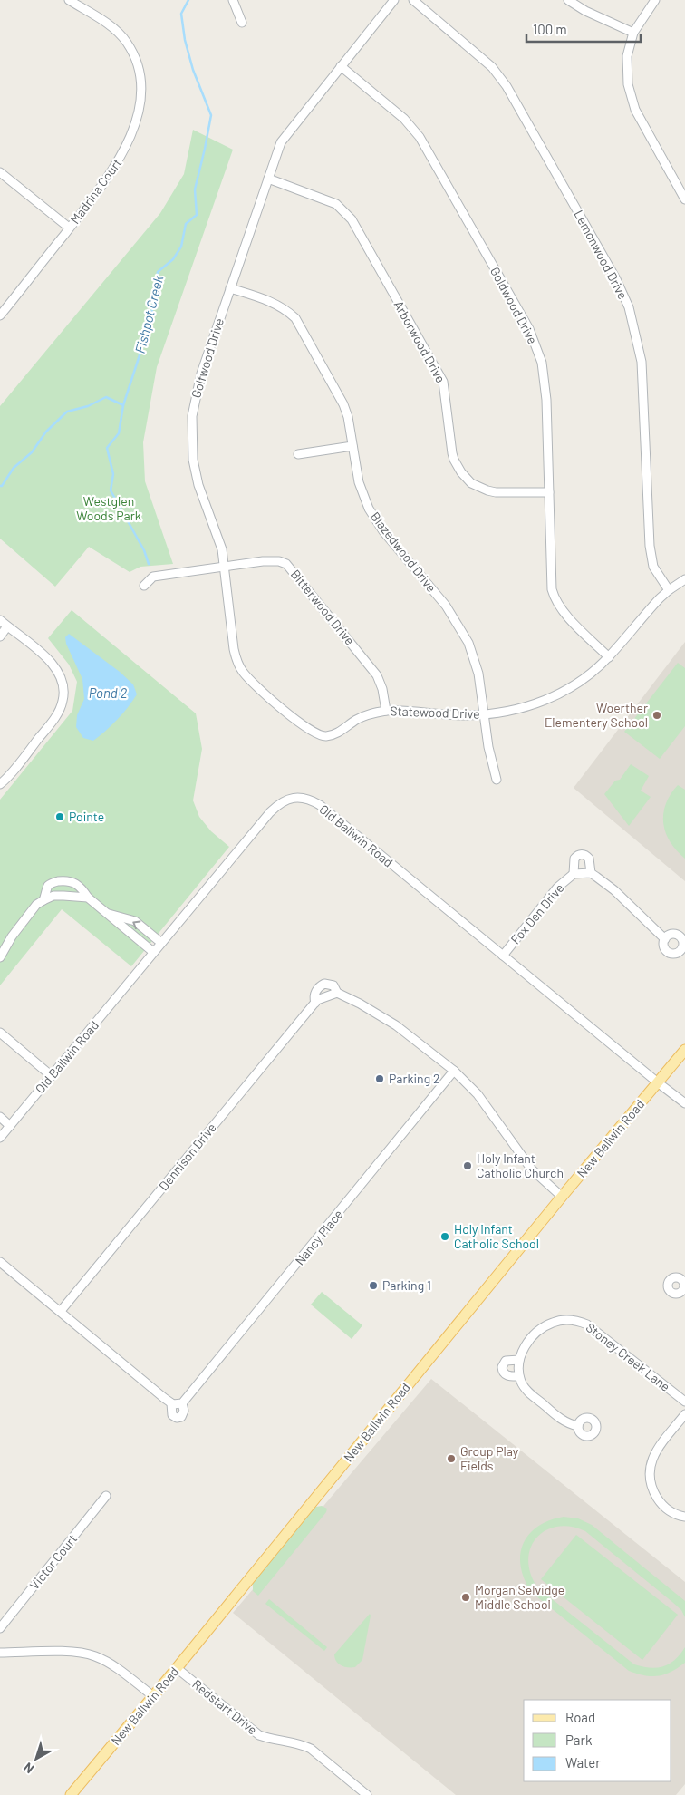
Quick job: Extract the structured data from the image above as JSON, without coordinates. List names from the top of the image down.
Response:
{
  "streets": {
    "main road": ["New Ballwin Road"],
    "street": [
      "Madrina Court",
      "Lemonwood Drive",
      "Goldwood Drive",
      "Arborwood Drive",
      "Golfwood Drive",
      "Blazedwood Drive",
      "Bitterwood Drive",
      "Statewood Drive",
      "Old Ballwin Road",
      "Fox Den Drive",
      "Dennison Drive",
      "Nancy Place",
      "Stoney Creek Lane",
      "Victor Court",
      "Redstart Drive"
    ]
  },
  "crossings": [
    ["Lemonwood Drive", "Statewood Drive"],
    ["Goldwood Drive", "Arborwood Drive"],
    ["Goldwood Drive", "Golfwood Drive"],
    ["Goldwood Drive", "Statewood Drive"],
    ["Arborwood Drive", "Golfwood Drive"],
    ["Golfwood Drive", "Blazedwood Drive"],
    ["Golfwood Drive", "Bitterwood Drive"],
    ["Golfwood Drive", "Statewood Drive"],
    ["Blazedwood Drive", "Statewood Drive"],
    ["Bitterwood Drive", "Statewood Drive"],
    ["Old Ballwin Road", "Fox Den Drive"],
    ["Old Ballwin Road", "New Ballwin Road"],
    ["New Ballwin Road", "Dennison Drive"],
    ["New Ballwin Road", "Redstart Drive"],
    ["Dennison Drive", "Nancy Place"]
  ],
  "water": ["Fishpot Creek", "Pond 2"],
  "parks": ["Westglen Woods Park"],
  "places": [
    "Woerther Elementery School",
    "Pointe",
    "Parking 2",
    "Holy Infant Catholic Church",
    "Holy Infant Catholic School",
    "Parking 1",
    "Group Play Fields",
    "Morgan Selvidge Middle School"
  ],
  "legend": ["Road", "Park", "Water"],
  "scale_bar": "100 m",
  "north": "bottom left"
}
